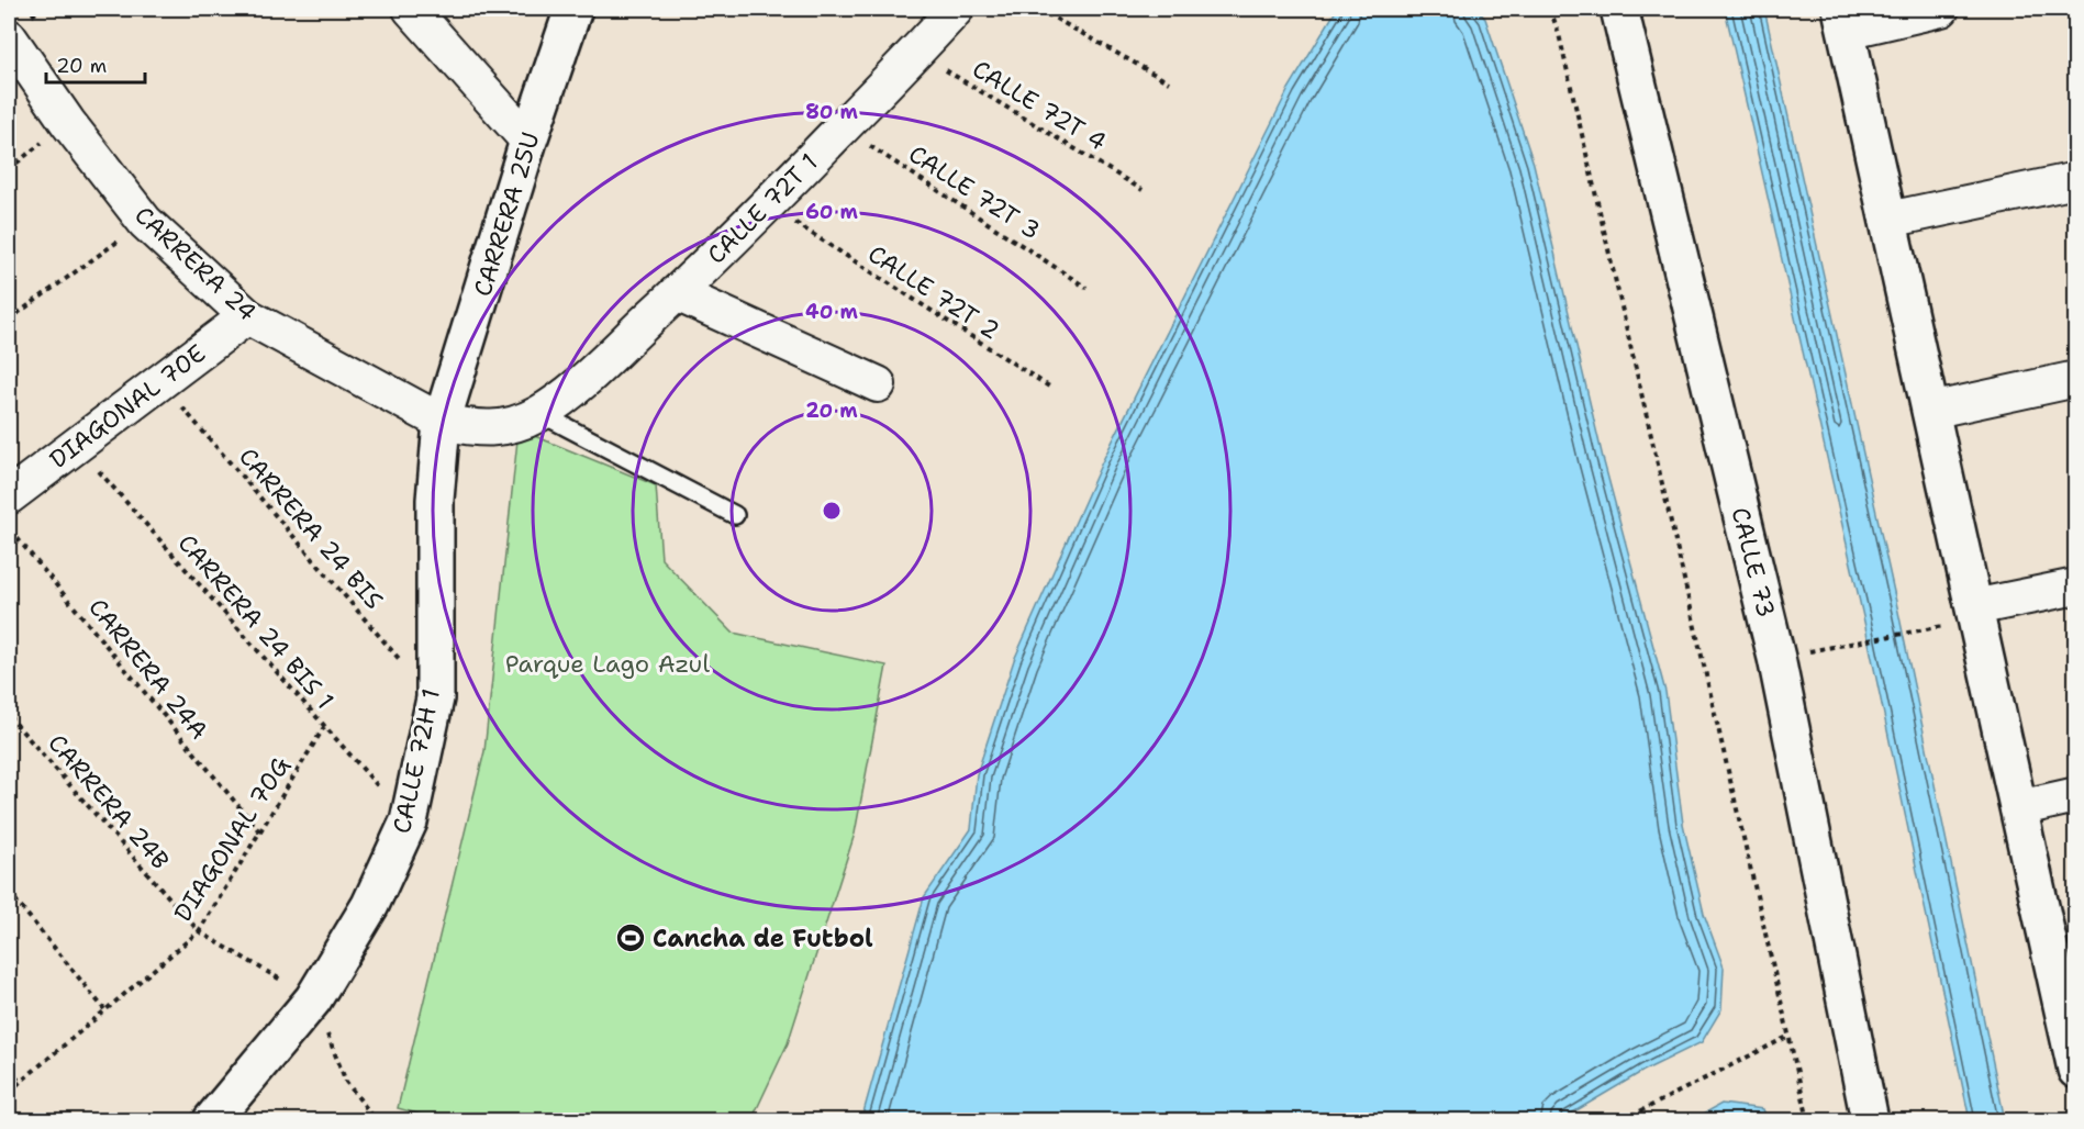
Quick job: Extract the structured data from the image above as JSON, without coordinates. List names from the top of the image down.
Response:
{
  "streets": {
    "main road": ["CARRERA 25U", "CALLE 73", "CALLE 72H 1"],
    "street": ["CALLE 72T 1", "CARRERA 24", "DIAGONAL 70E"],
    "path": [
      "CALLE 72T 4",
      "CALLE 72T 3",
      "CALLE 72T 2",
      "CARRERA 24 BIS",
      "CARRERA 24 BIS 1",
      "CARRERA 24A",
      "CARRERA 24B",
      "DIAGONAL 70G"
    ]
  },
  "crossings": [
    ["CALLE 72T 4", "CALLE 72T 1"],
    ["CALLE 72T 3", "CALLE 72T 1"],
    ["CALLE 72T 1", "CARRERA 24"],
    ["CALLE 72T 1", "CALLE 72T 2"],
    ["CARRERA 25U", "CARRERA 24"],
    ["CARRERA 25U", "CALLE 72H 1"],
    ["CARRERA 24", "DIAGONAL 70E"],
    ["CARRERA 24", "CALLE 72H 1"],
    ["DIAGONAL 70E", "CARRERA 24 BIS"],
    ["DIAGONAL 70E", "CARRERA 24 BIS 1"],
    ["CARRERA 24 BIS", "CALLE 72H 1"],
    ["CARRERA 24 BIS 1", "CALLE 72H 1"],
    ["CARRERA 24 BIS 1", "DIAGONAL 70G"],
    ["CARRERA 24A", "DIAGONAL 70G"],
    ["CALLE 72H 1", "CARRERA 24B"],
    ["CARRERA 24B", "DIAGONAL 70G"]
  ],
  "parks": ["Parque Lago Azul"],
  "places": {
    "sports": ["Cancha de Futbol"]
  },
  "scale_bar": "20 m",
  "rings": [
    "80 m",
    "60 m",
    "40 m",
    "20 m"
  ]
}
